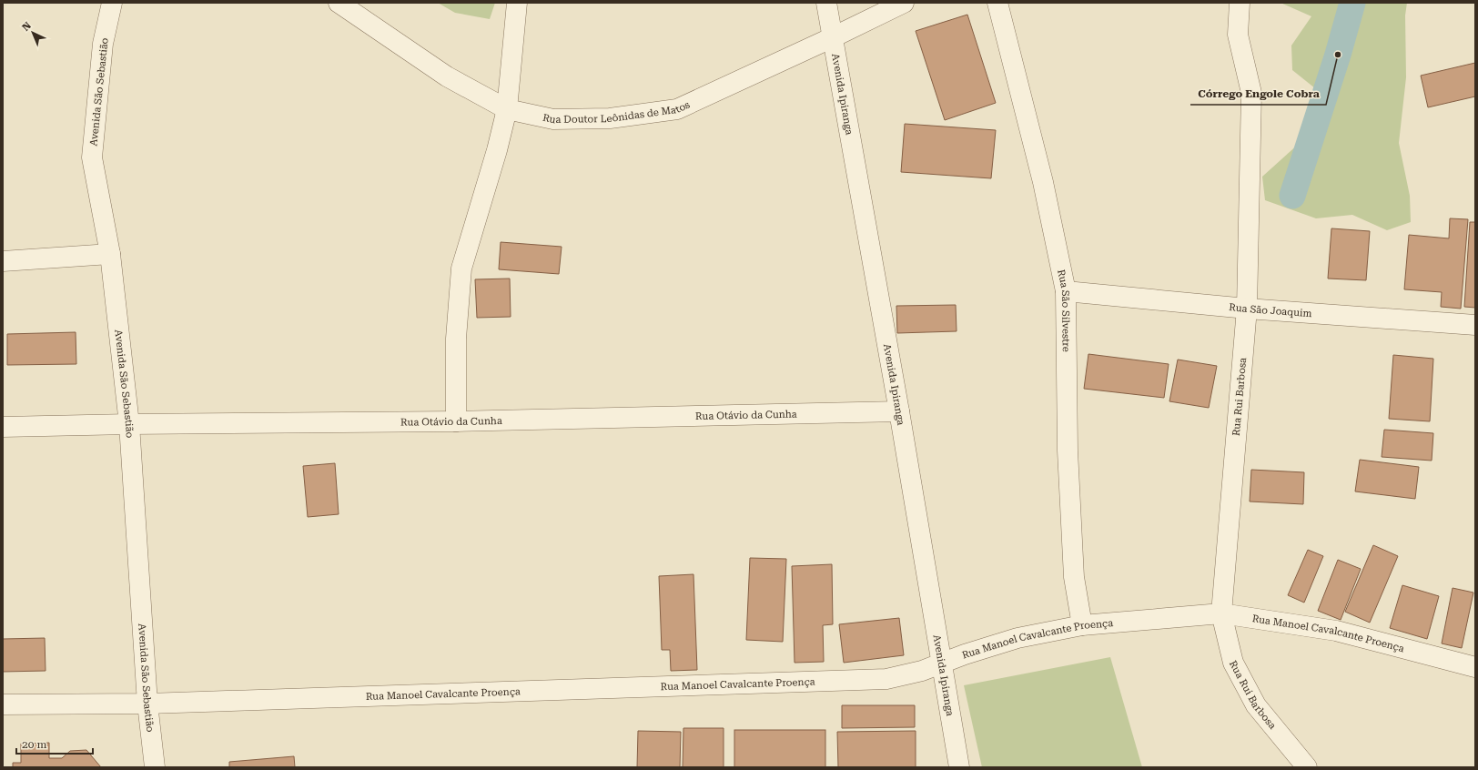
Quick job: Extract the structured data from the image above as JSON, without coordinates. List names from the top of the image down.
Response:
{
  "streets": {
    "street": [
      "Avenida São Sebastião",
      "Avenida Ipiranga",
      "Rua Doutor Leônidas de Matos",
      "Rua São Silvestre",
      "Rua São Joaquim",
      "Rua Rui Barbosa",
      "Rua Otávio da Cunha",
      "Rua Manoel Cavalcante Proença"
    ]
  },
  "crossings": [
    ["Avenida São Sebastião", "Rua Otávio da Cunha"],
    ["Avenida São Sebastião", "Rua Manoel Cavalcante Proença"],
    ["Avenida Ipiranga", "Rua Doutor Leônidas de Matos"],
    ["Avenida Ipiranga", "Rua Otávio da Cunha"],
    ["Avenida Ipiranga", "Rua Manoel Cavalcante Proença"],
    ["Rua São Silvestre", "Rua São Joaquim"],
    ["Rua São Silvestre", "Rua Manoel Cavalcante Proença"],
    ["Rua São Joaquim", "Rua Rui Barbosa"],
    ["Rua Rui Barbosa", "Rua Manoel Cavalcante Proença"]
  ],
  "places": ["Córrego Engole Cobra"],
  "scale_bar": "20 m",
  "north": "top left"
}
